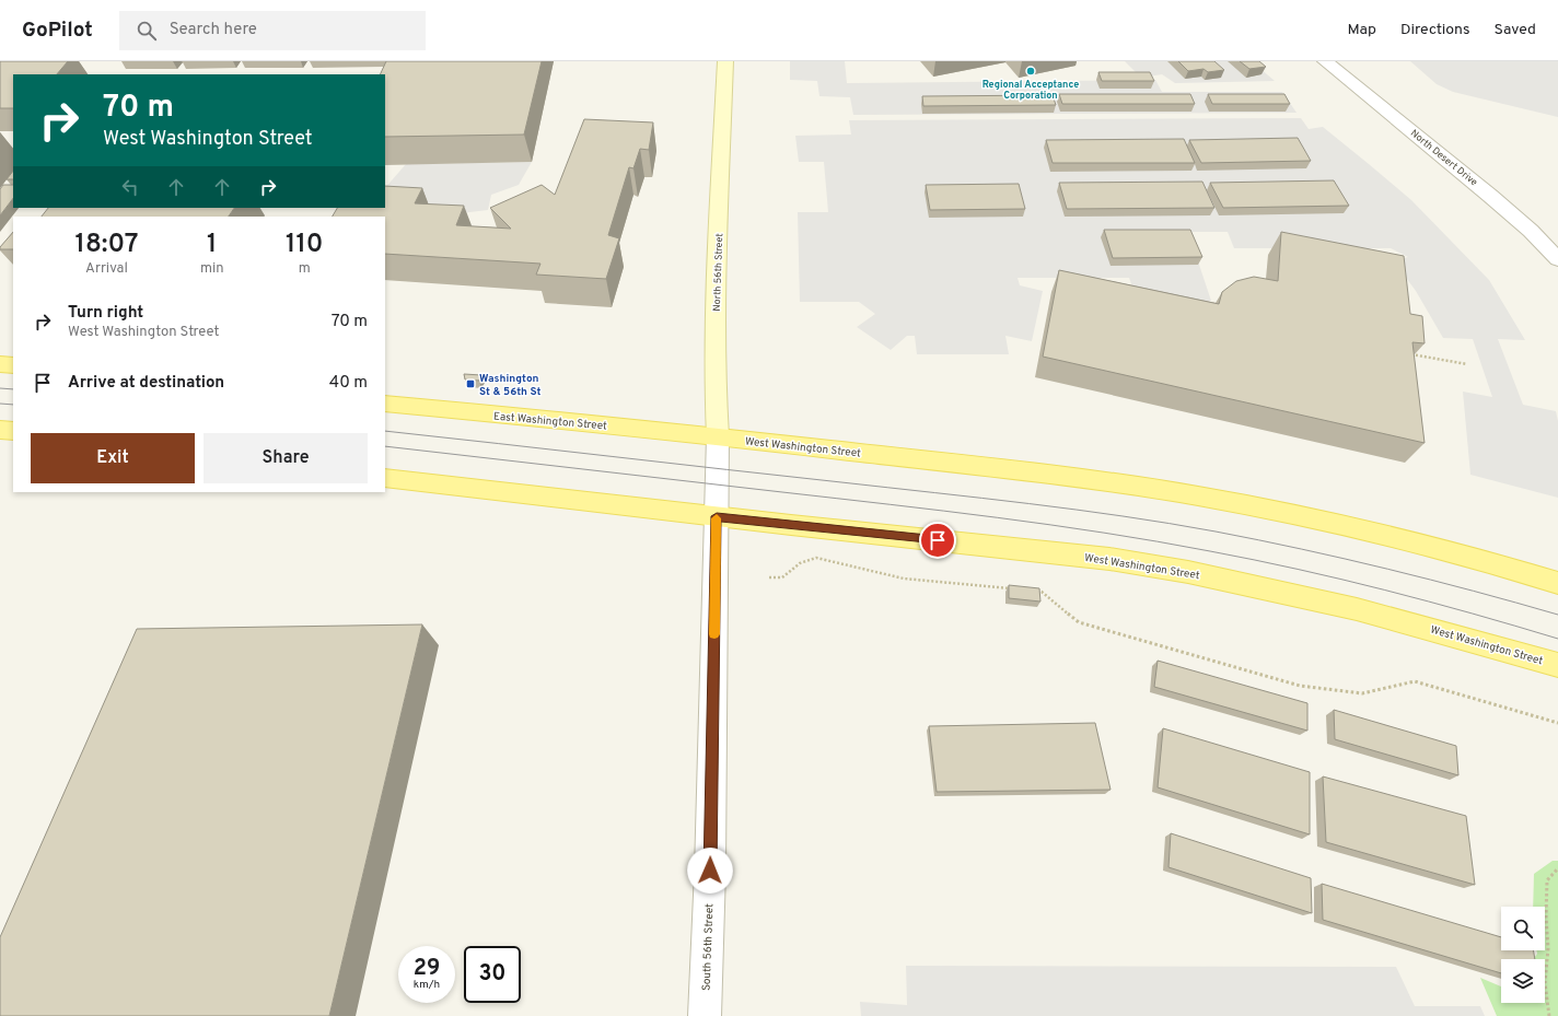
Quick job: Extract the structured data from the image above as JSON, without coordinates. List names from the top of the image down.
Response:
{
  "streets": {
    "main road": ["East Washington Street", "West Washington Street"],
    "street": ["North Desert Drive", "North 56th Street", "South 56th Street"]
  },
  "crossings": [
    ["North 56th Street", "East Washington Street"],
    ["North 56th Street", "West Washington Street"],
    ["North 56th Street", "South 56th Street"],
    ["East Washington Street", "West Washington Street"],
    ["West Washington Street", "South 56th Street"]
  ],
  "places": {
    "other": ["Regional Acceptance Corporation"],
    "transit": ["Washington St & 56th St"]
  },
  "page": {
    "header": "GoPilot",
    "search": "Search here",
    "nav": ["Map", "Directions", "Saved"],
    "turn": ["70 m", "West Washington Street"],
    "eta": [
      "18:07",
      "Arrival",
      "1",
      "min",
      "110",
      "m"
    ],
    "list": [
      {
        "name": "Turn right",
        "note": "West Washington Street",
        "value": "70 m"
      },
      {
        "name": "Arrive at destination",
        "value": "40 m"
      }
    ],
    "buttons": ["Exit", "Share"],
    "speed": "29 km/h",
    "limit": "30"
  }
}
